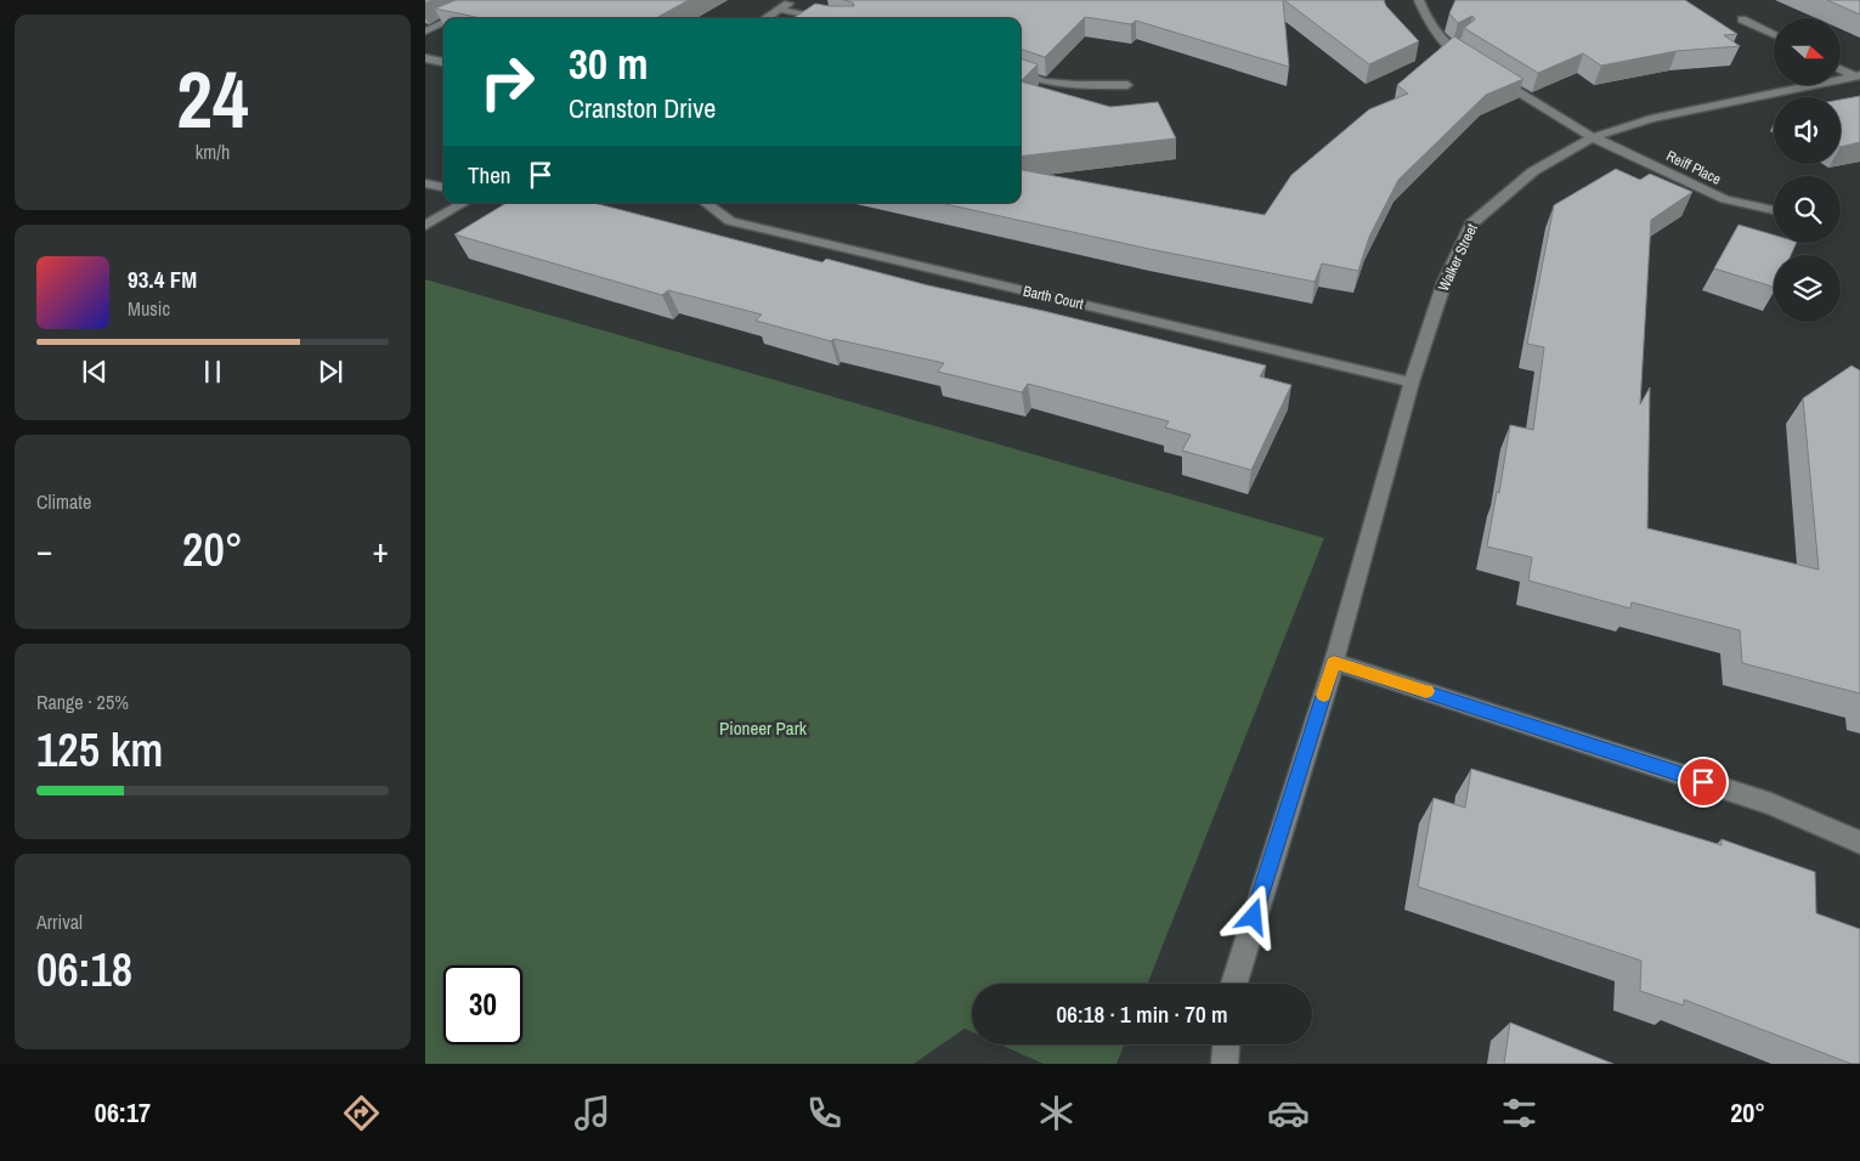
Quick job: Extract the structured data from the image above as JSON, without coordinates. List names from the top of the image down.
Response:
{
  "streets": {
    "street": ["Reiff Place", "Walker Street", "Barth Court"]
  },
  "crossings": [
    ["Reiff Place", "Walker Street"],
    ["Walker Street", "Barth Court"]
  ],
  "parks": ["Pioneer Park"],
  "north": "right",
  "page": {
    "tile": [
      ["24", "km/h"],
      "Climate",
      ["Range · 25%", "125 km"],
      ["Arrival", "06:18"]
    ],
    "turn": ["30 m", "Cranston Drive"],
    "then": "Then",
    "song": ["93.4 FM", "Music"],
    "heat": ["−", "20°", "+"],
    "limit": "30",
    "trip": "06:18 · 1 min · 70 m",
    "tabs": ["06:17", "20°"]
  }
}
